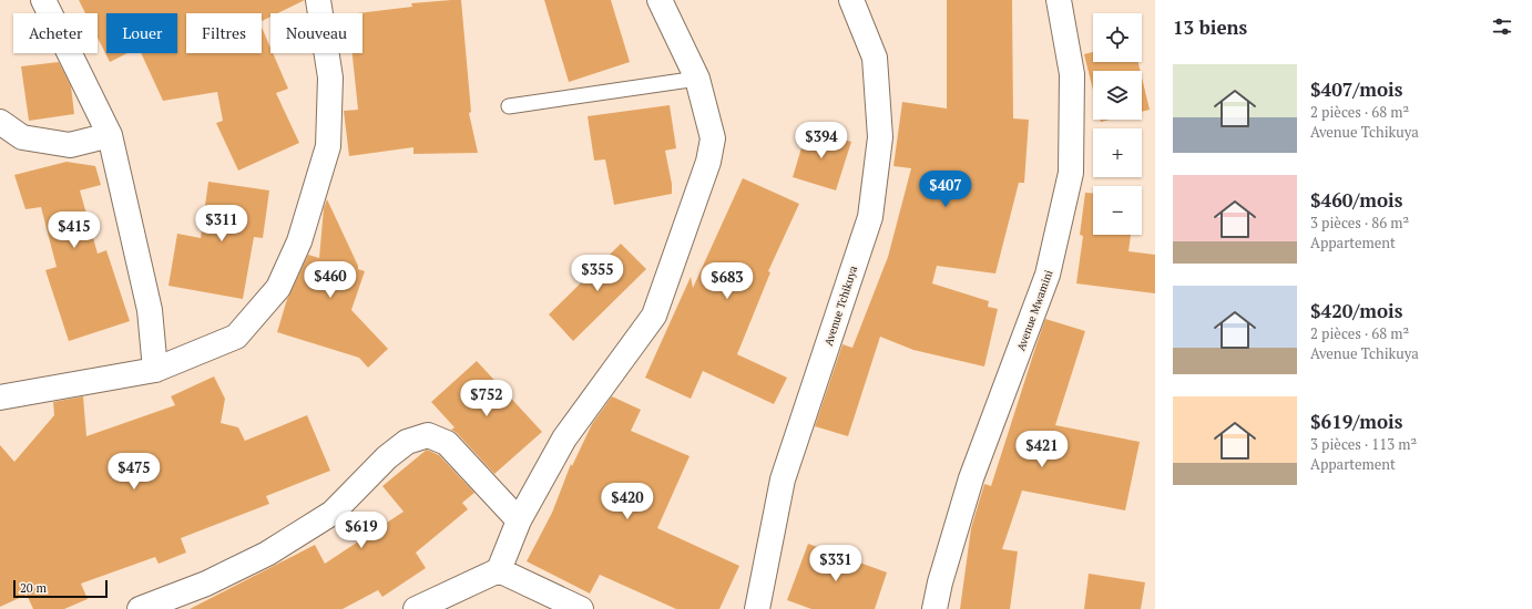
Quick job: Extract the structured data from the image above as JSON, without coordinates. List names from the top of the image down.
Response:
{
  "streets": {
    "street": ["Avenue Tchikuya", "Avenue Mwamini"]
  },
  "scale_bar": "20 m",
  "page": {
    "heading": "13 biens",
    "map_buttons": ["+", "−"],
    "chip": [
      "Acheter",
      "Louer",
      "Filtres",
      "Nouveau"
    ],
    "list": [
      {
        "name": "$407/mois",
        "note": "2 pièces · 68 m² · Avenue Tchikuya"
      },
      {
        "name": "$460/mois",
        "note": "3 pièces · 86 m² · Appartement"
      },
      {
        "name": "$420/mois",
        "note": "2 pièces · 68 m² · Avenue Tchikuya"
      },
      {
        "name": "$619/mois",
        "note": "3 pièces · 113 m² · Appartement"
      }
    ],
    "price": [
      "$394",
      "$407",
      "$311",
      "$415",
      "$355",
      "$460",
      "$683",
      "$752",
      "$421",
      "$475",
      "$420",
      "$619",
      "$331"
    ],
    "scale": "20 m"
  }
}
